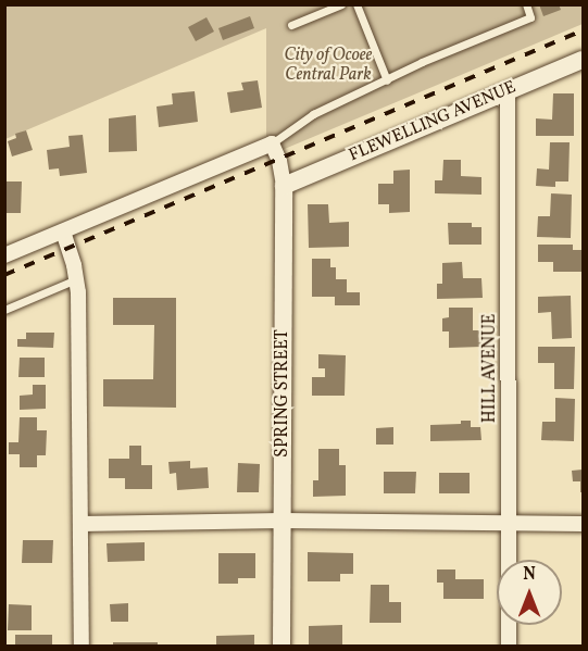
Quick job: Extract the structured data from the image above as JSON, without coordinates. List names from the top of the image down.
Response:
{
  "streets": {
    "street": ["FLEWELLING AVENUE", "HILL AVENUE", "SPRING STREET"]
  },
  "crossings": [
    ["FLEWELLING AVENUE", "HILL AVENUE"],
    ["FLEWELLING AVENUE", "SPRING STREET"]
  ],
  "parks": ["City of Ocoee Central Park"],
  "north": "top"
}
